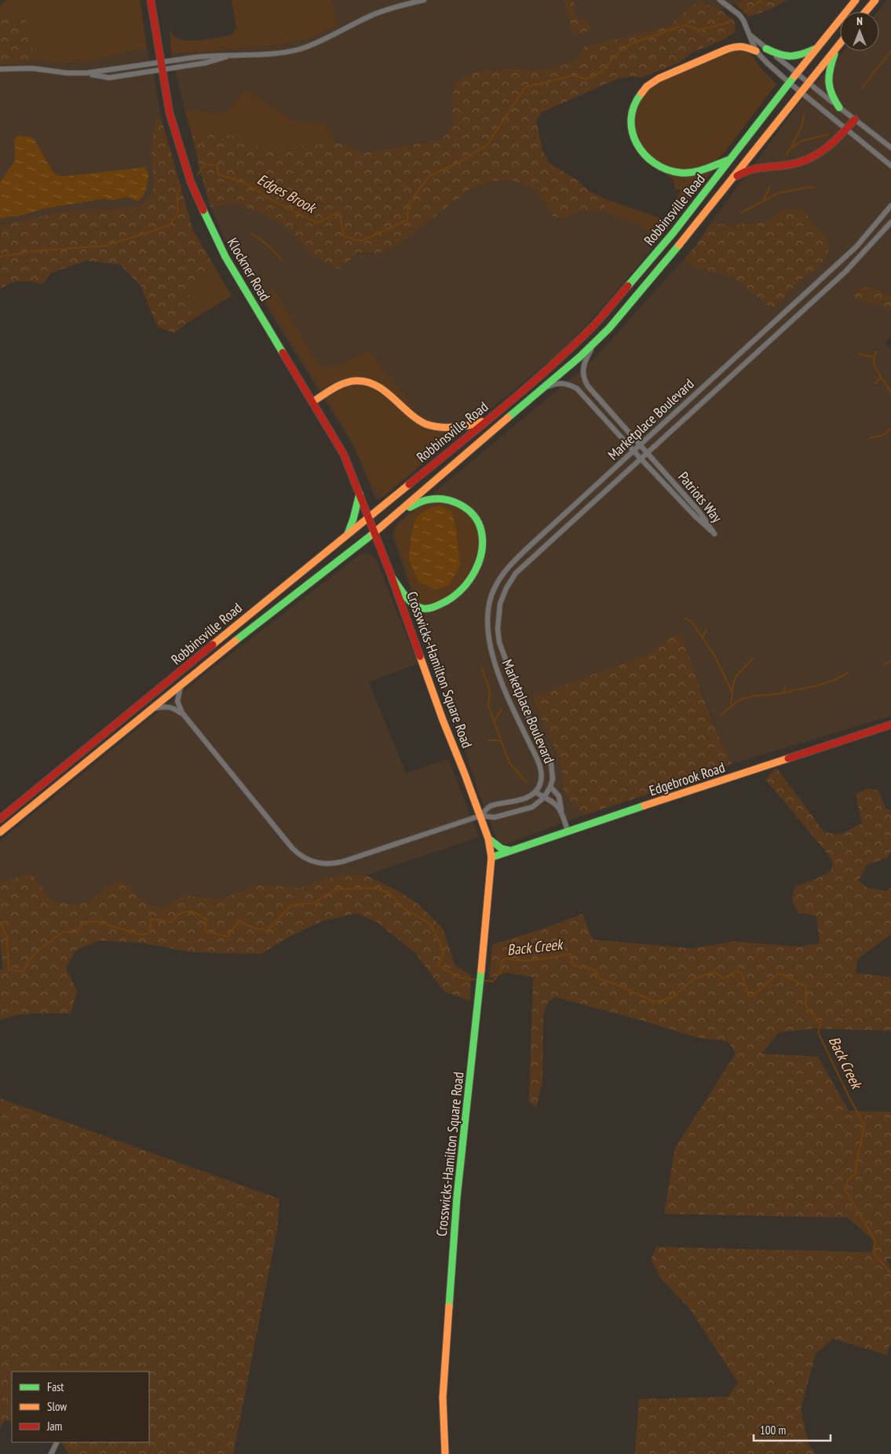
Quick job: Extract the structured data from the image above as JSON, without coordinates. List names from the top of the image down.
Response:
{
  "streets": {
    "main road": [
      "Robbinsville Road",
      "Klockner Road",
      "Crosswicks-Hamilton Square Road",
      "Edgebrook Road"
    ],
    "street": ["Marketplace Boulevard", "Patriots Way"]
  },
  "crossings": [
    ["Robbinsville Road", "Klockner Road"],
    ["Robbinsville Road", "Patriots Way"],
    ["Robbinsville Road", "Crosswicks-Hamilton Square Road"],
    ["Klockner Road", "Crosswicks-Hamilton Square Road"],
    ["Marketplace Boulevard", "Patriots Way"],
    ["Marketplace Boulevard", "Crosswicks-Hamilton Square Road"],
    ["Crosswicks-Hamilton Square Road", "Edgebrook Road"]
  ],
  "water": ["Edges Brook", "Back Creek"],
  "legend": ["Fast", "Slow", "Jam"],
  "scale_bar": "100 m",
  "north": "top"
}
